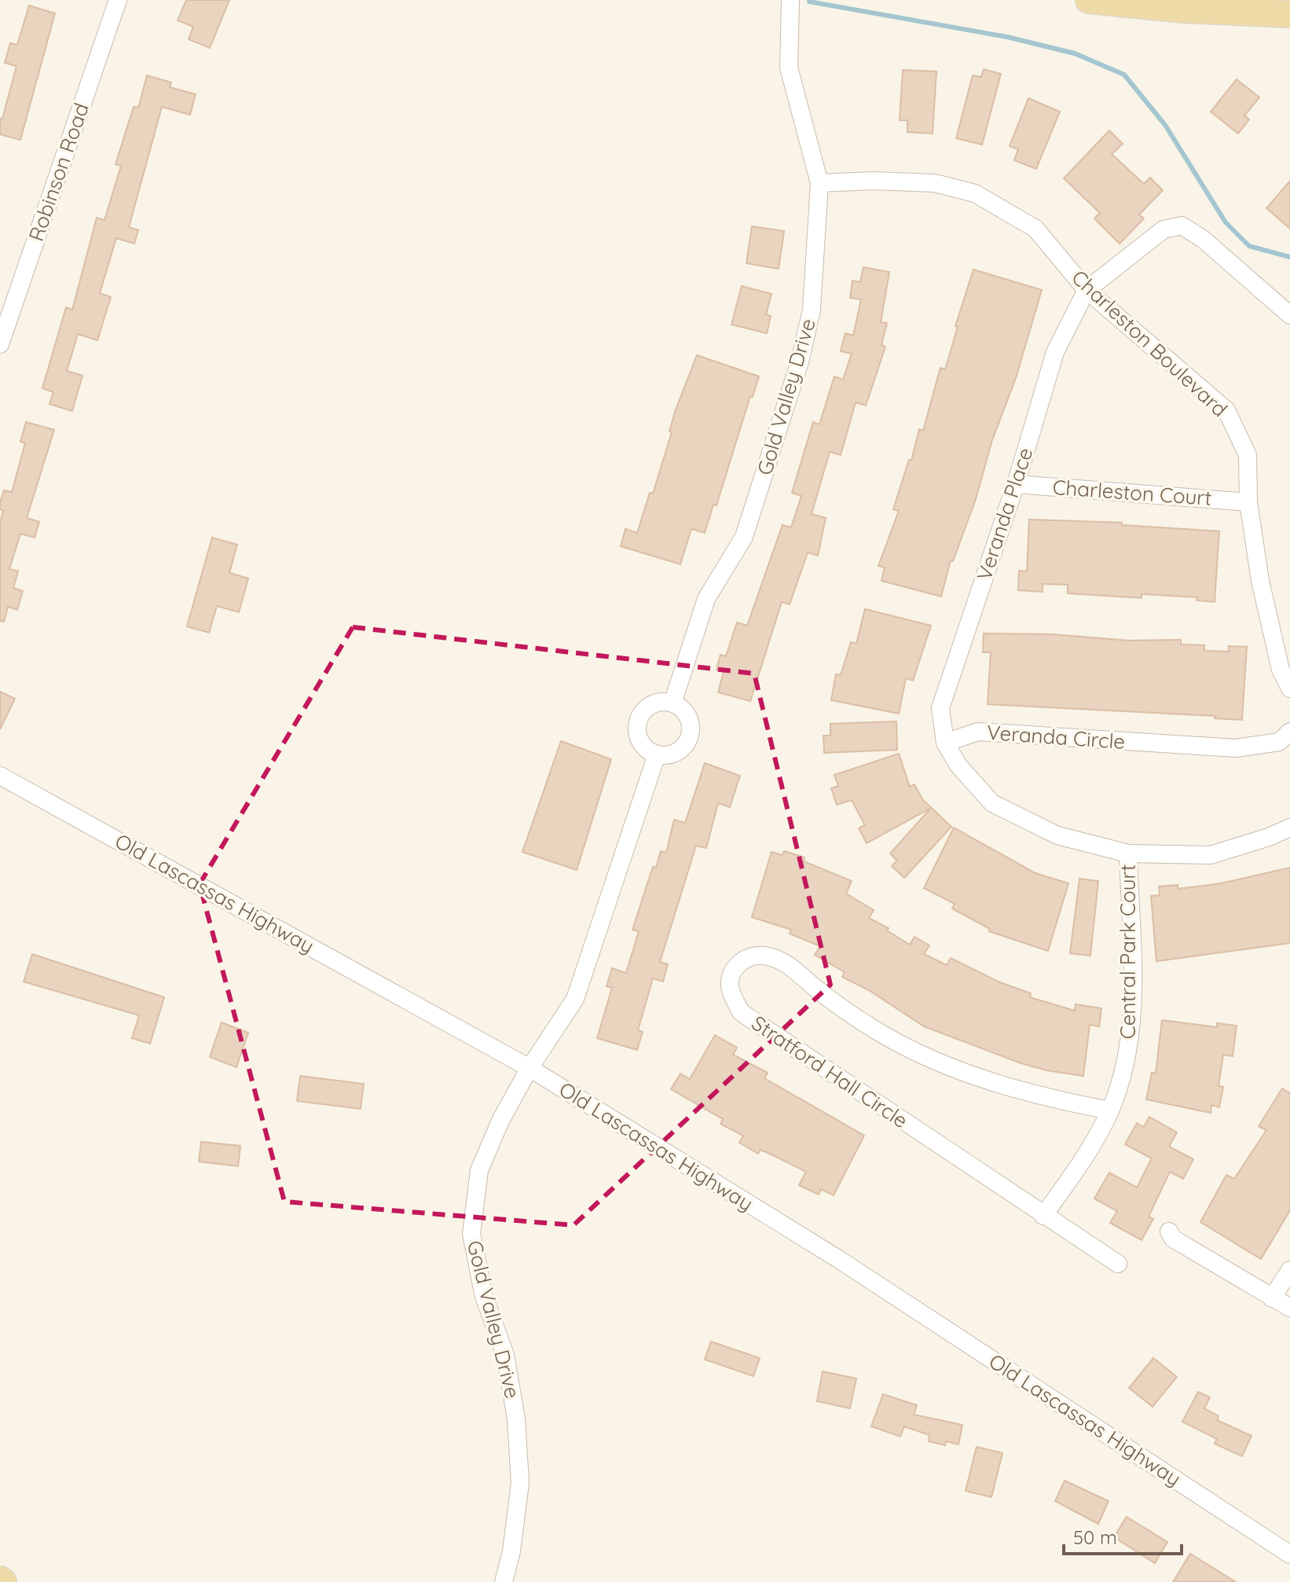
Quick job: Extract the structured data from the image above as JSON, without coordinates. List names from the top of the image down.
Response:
{
  "streets": {
    "street": [
      "Robinson Road",
      "Charleston Boulevard",
      "Gold Valley Drive",
      "Charleston Court",
      "Veranda Place",
      "Veranda Circle",
      "Old Lascassas Highway",
      "Central Park Court",
      "Stratford Hall Circle"
    ]
  },
  "crossings": [
    ["Charleston Boulevard", "Gold Valley Drive"],
    ["Charleston Boulevard", "Charleston Court"],
    ["Charleston Boulevard", "Veranda Place"],
    ["Gold Valley Drive", "Old Lascassas Highway"],
    ["Charleston Court", "Veranda Place"],
    ["Veranda Place", "Veranda Circle"],
    ["Central Park Court", "Stratford Hall Circle"]
  ],
  "scale_bar": "50 m"
}
